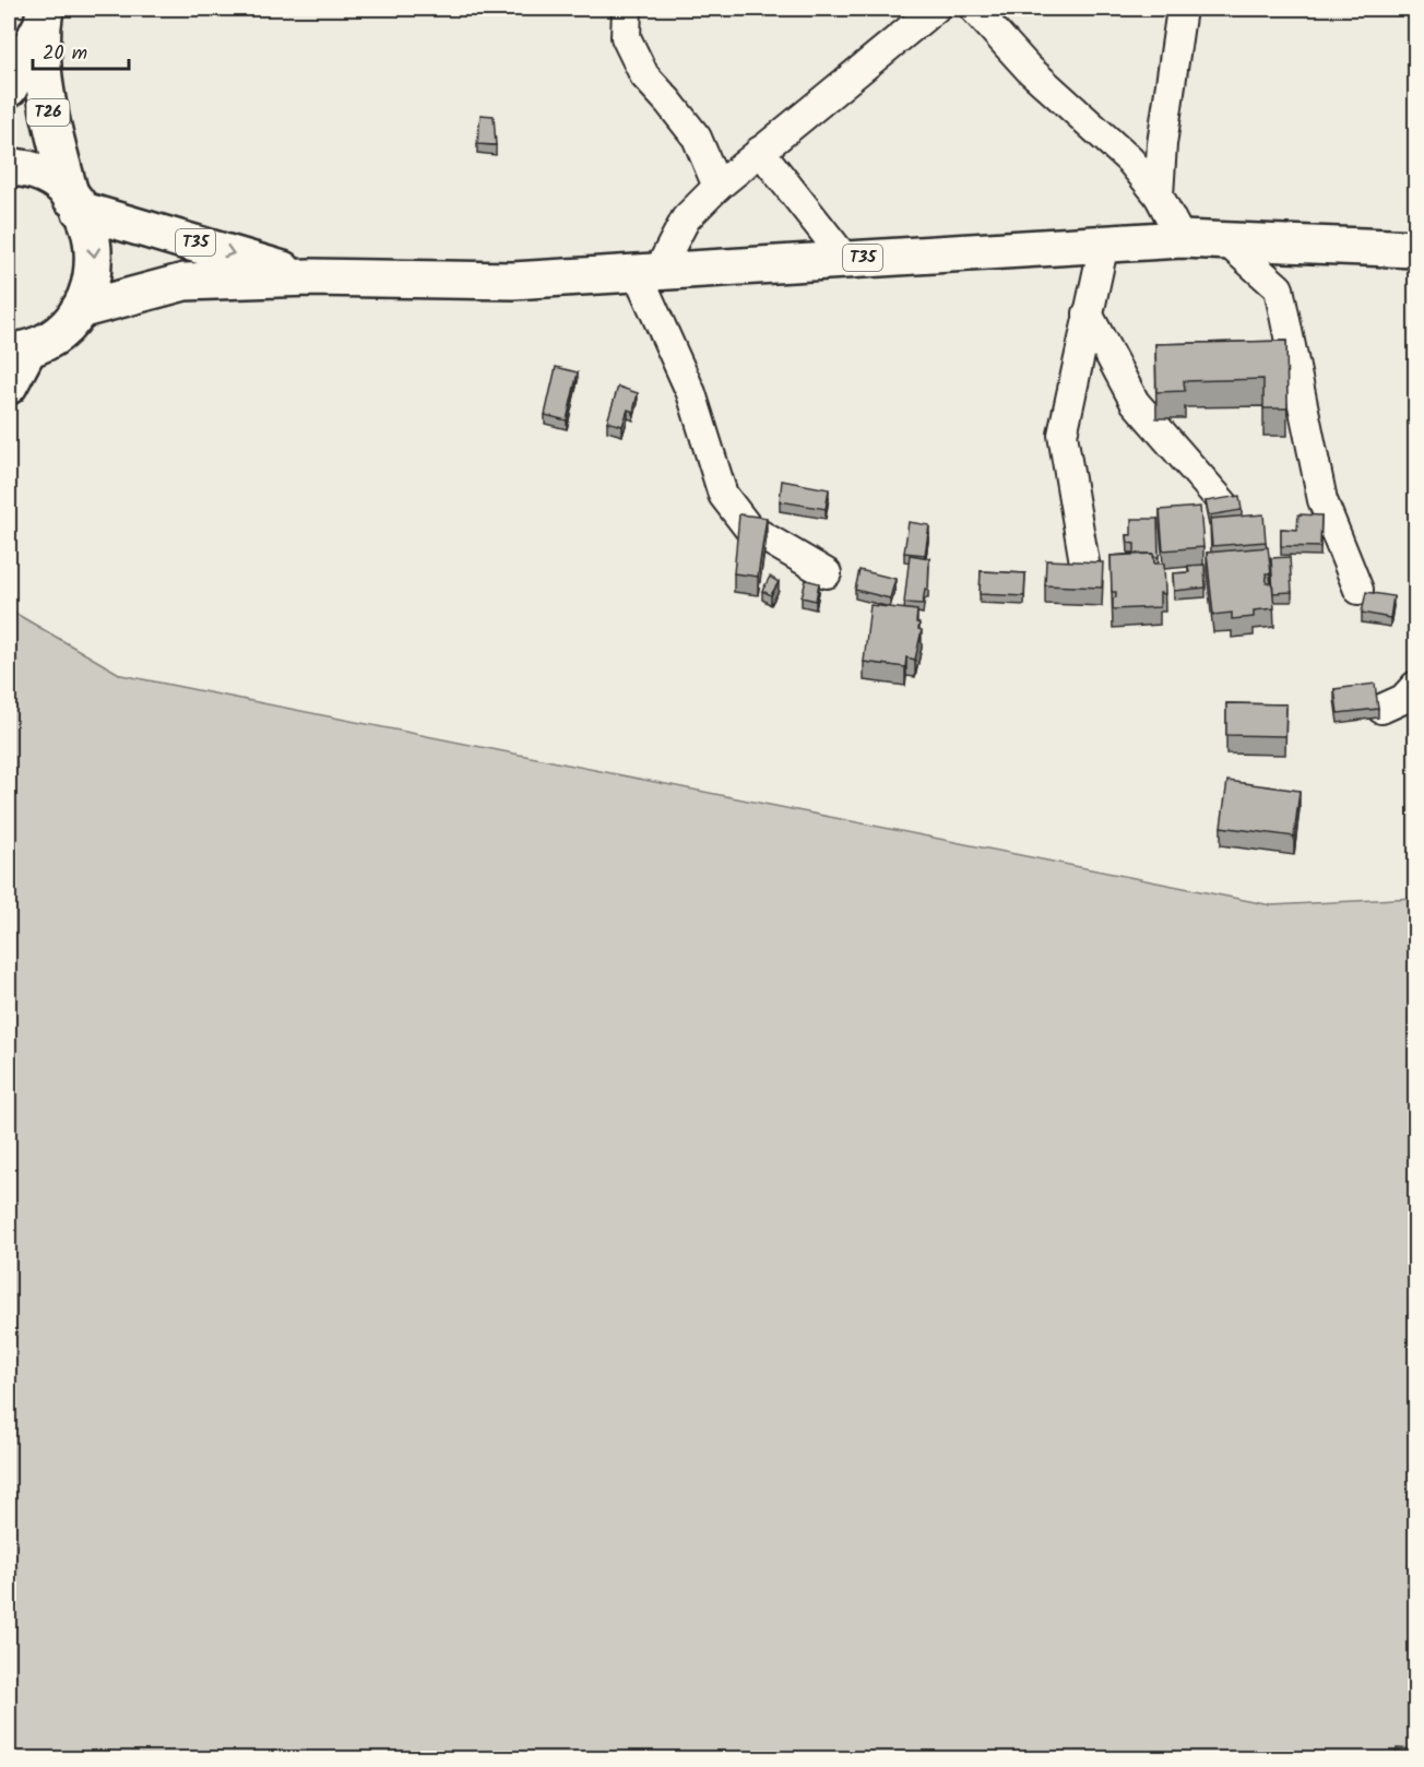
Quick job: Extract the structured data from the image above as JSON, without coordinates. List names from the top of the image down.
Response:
{
  "streets": {
    "main road": ["T26", "T35"]
  },
  "crossings": [
    ["T26", "T35"]
  ],
  "scale_bar": "20 m"
}
